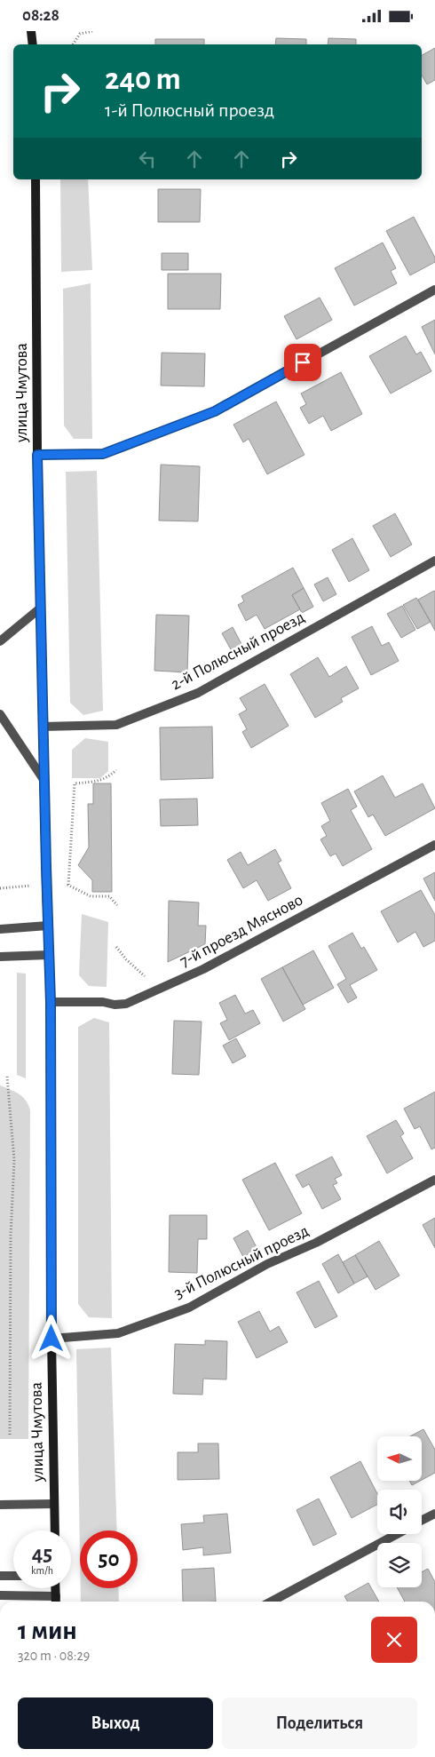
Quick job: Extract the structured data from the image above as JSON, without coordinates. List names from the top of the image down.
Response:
{
  "streets": {
    "main road": ["улица Чмутова"],
    "street": ["2-й Полюсный проезд", "7-й проезд Мясново", "3-й Полюсный проезд"]
  },
  "crossings": [
    ["улица Чмутова", "2-й Полюсный проезд"],
    ["улица Чмутова", "7-й проезд Мясново"],
    ["улица Чмутова", "3-й Полюсный проезд"]
  ],
  "north": "left",
  "page": {
    "status": "08:28",
    "turn": ["240 m", "1-й Полюсный проезд"],
    "speed": "45 km/h",
    "limit": "50",
    "heading": ["1 мин", "320 m · 08:29"],
    "buttons": ["Выход", "Поделиться"]
  }
}
